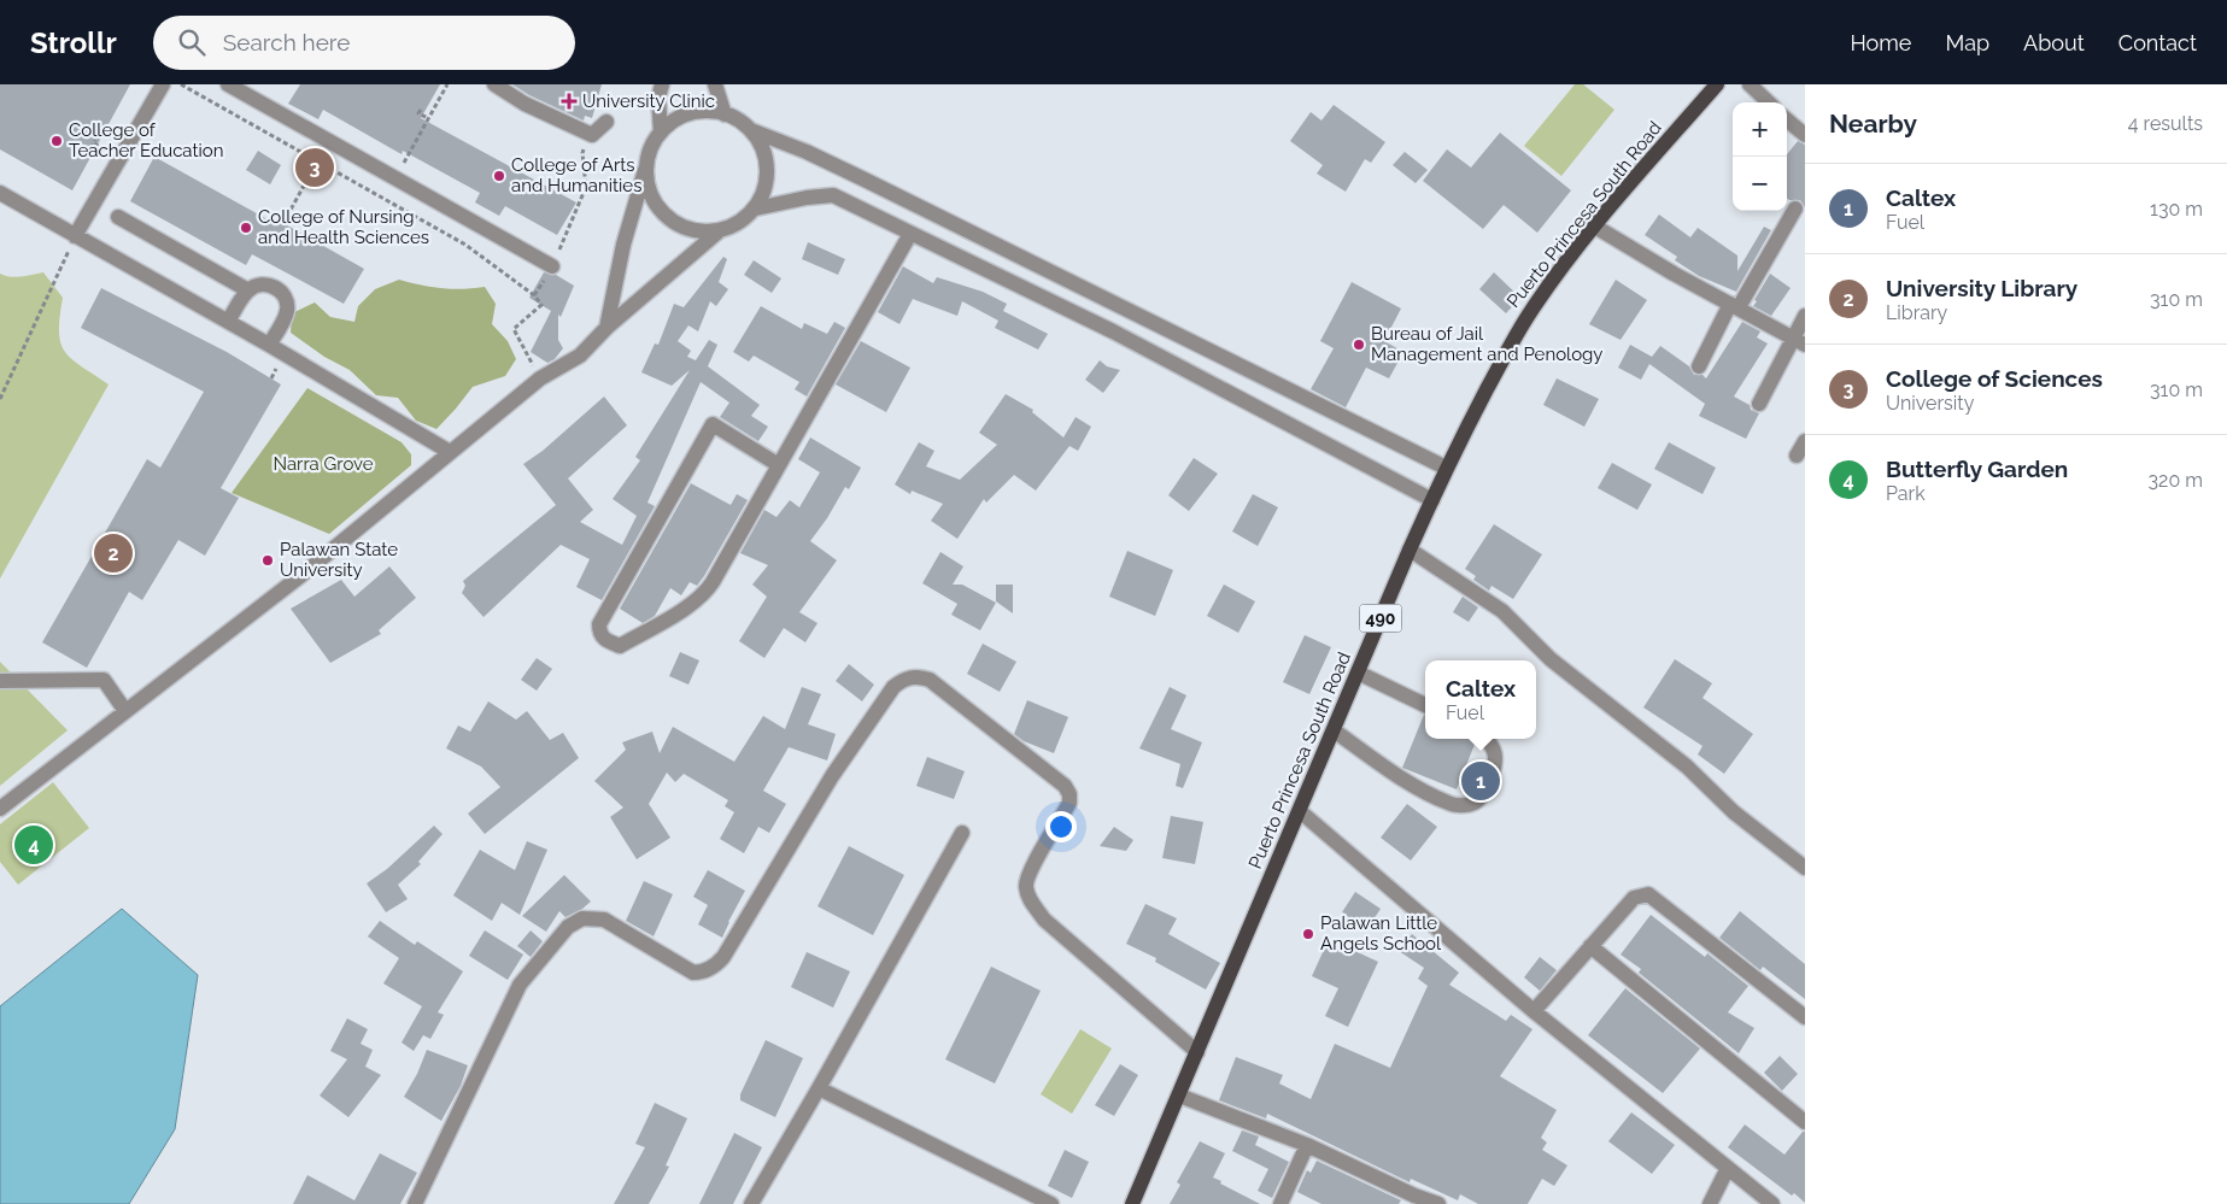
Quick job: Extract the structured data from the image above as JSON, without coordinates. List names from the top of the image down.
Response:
{
  "streets": {
    "main road": ["Puerto Princesa South Road", "490"]
  },
  "parks": ["Narra Grove"],
  "places": {
    "health": ["University Clinic"],
    "other": [
      "College of Teacher Education",
      "College of Arts and Humanities",
      "College of Nursing and Health Sciences",
      "Bureau of Jail Management and Penology",
      "Palawan State University",
      "Palawan Little Angels School"
    ]
  },
  "page": {
    "header": "Strollr",
    "search": "Search here",
    "nav": [
      "Home",
      "Map",
      "About",
      "Contact"
    ],
    "heading": ["Nearby", "4 results"],
    "map_buttons": ["+", "−"],
    "pins": [
      "3",
      "2",
      "1",
      "4"
    ],
    "list": [
      {
        "mark": "1",
        "name": "Caltex",
        "note": "Fuel",
        "value": "130 m"
      },
      {
        "mark": "2",
        "name": "University Library",
        "note": "Library",
        "value": "310 m"
      },
      {
        "mark": "3",
        "name": "College of Sciences",
        "note": "University",
        "value": "310 m"
      },
      {
        "mark": "4",
        "name": "Butterfly Garden",
        "note": "Park",
        "value": "320 m"
      }
    ],
    "popup": ["Caltex", "Fuel"]
  }
}
